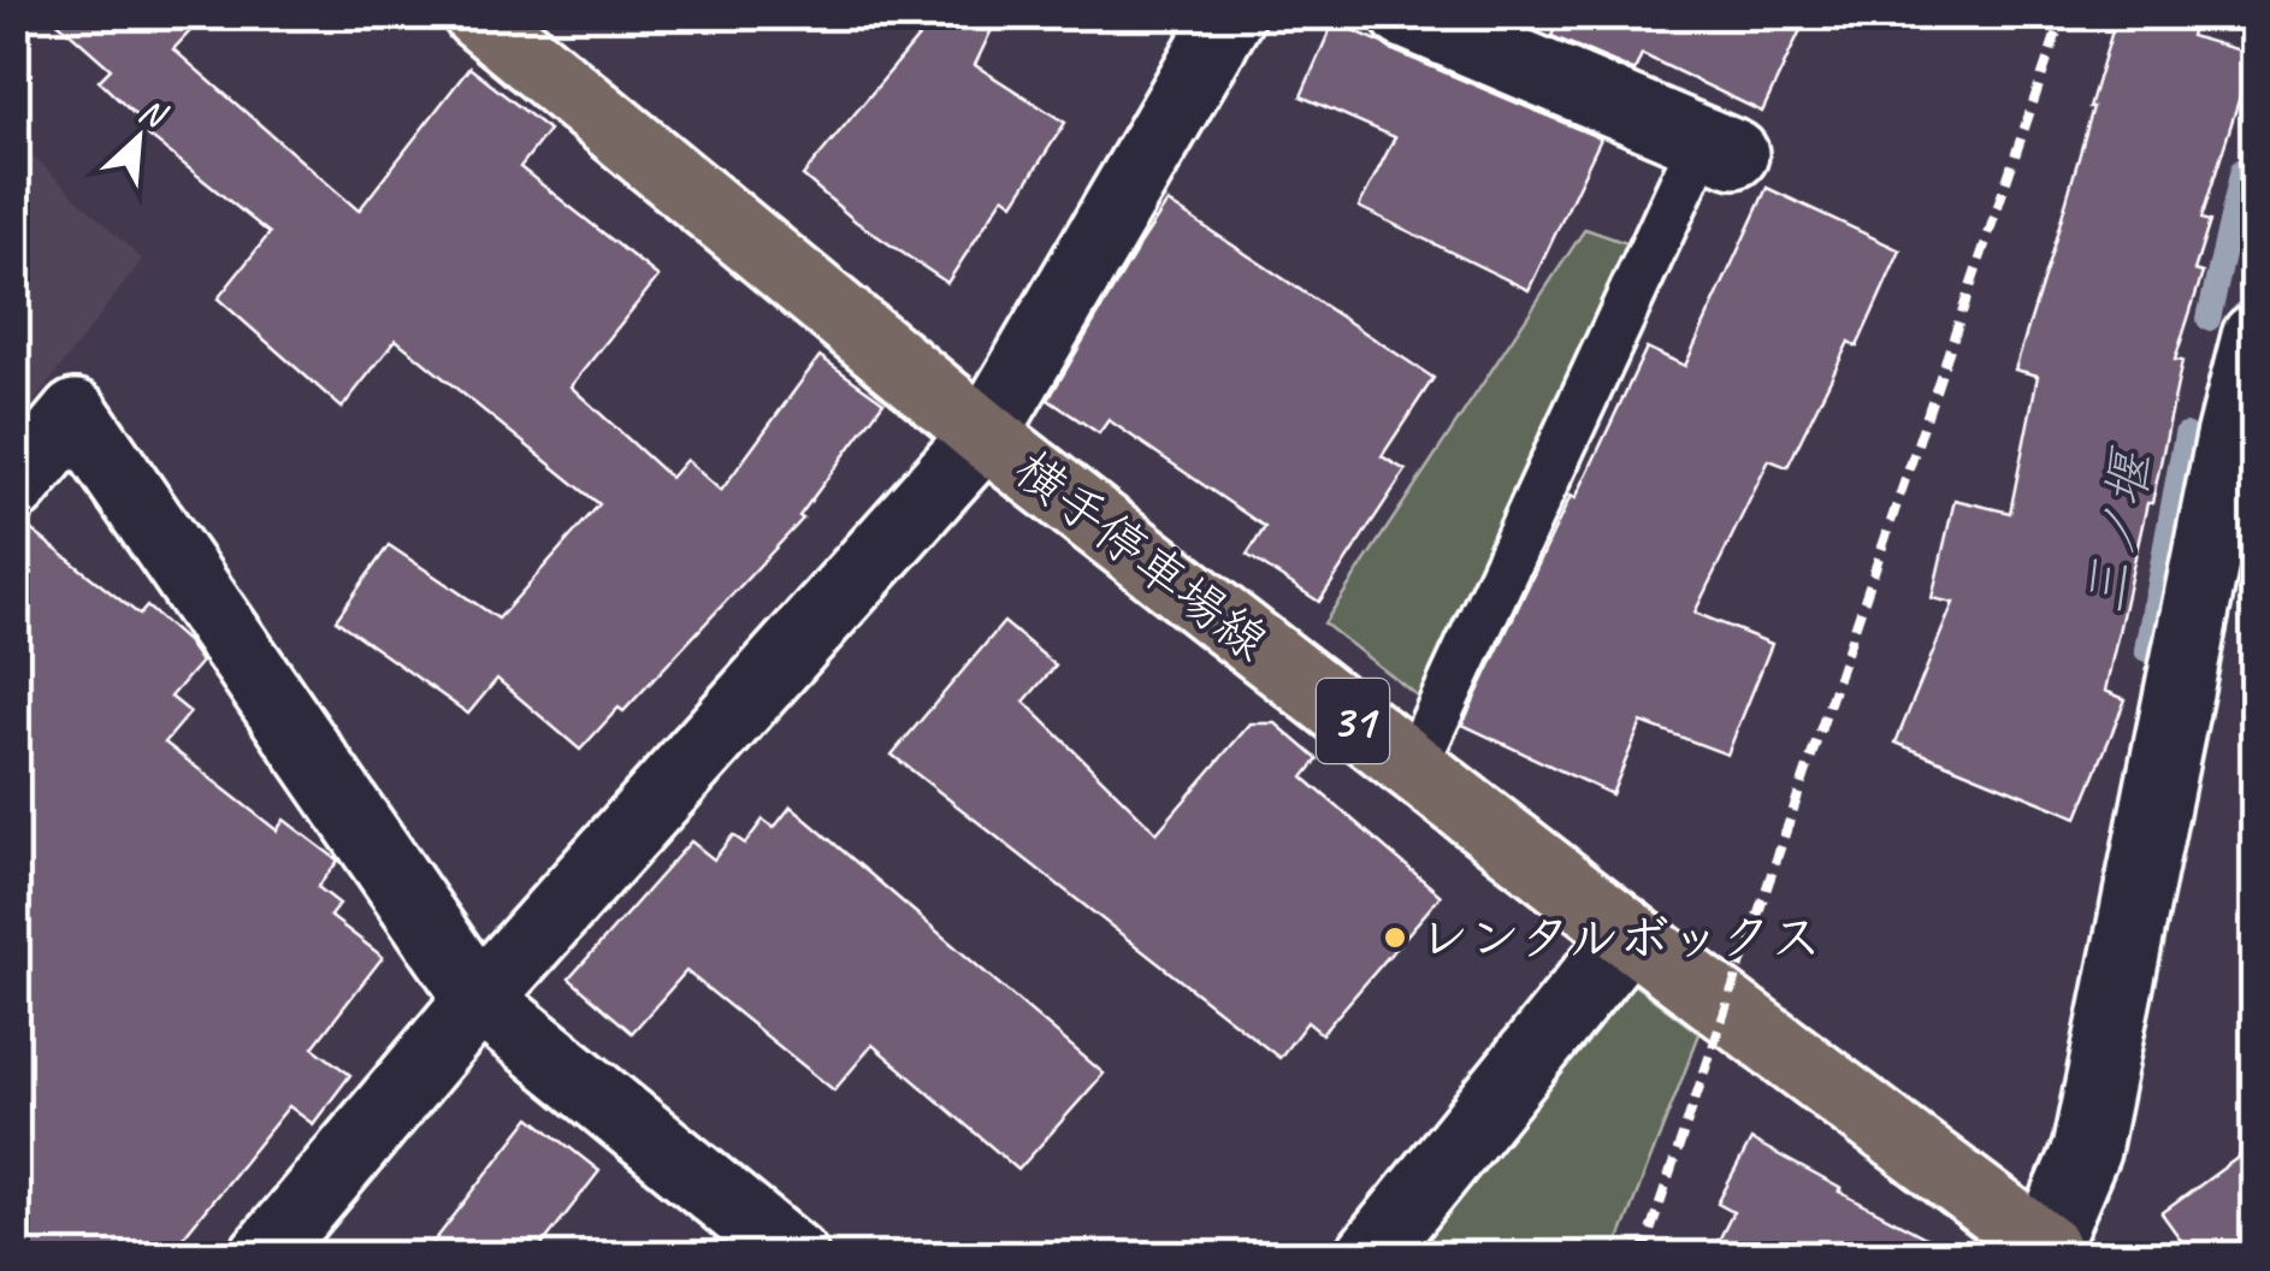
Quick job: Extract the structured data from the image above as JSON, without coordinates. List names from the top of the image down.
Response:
{
  "streets": {
    "main road": ["横手停車場線", "31"]
  },
  "water": ["三ノ堰"],
  "places": ["レンタルボックス"],
  "north": "top right"
}
